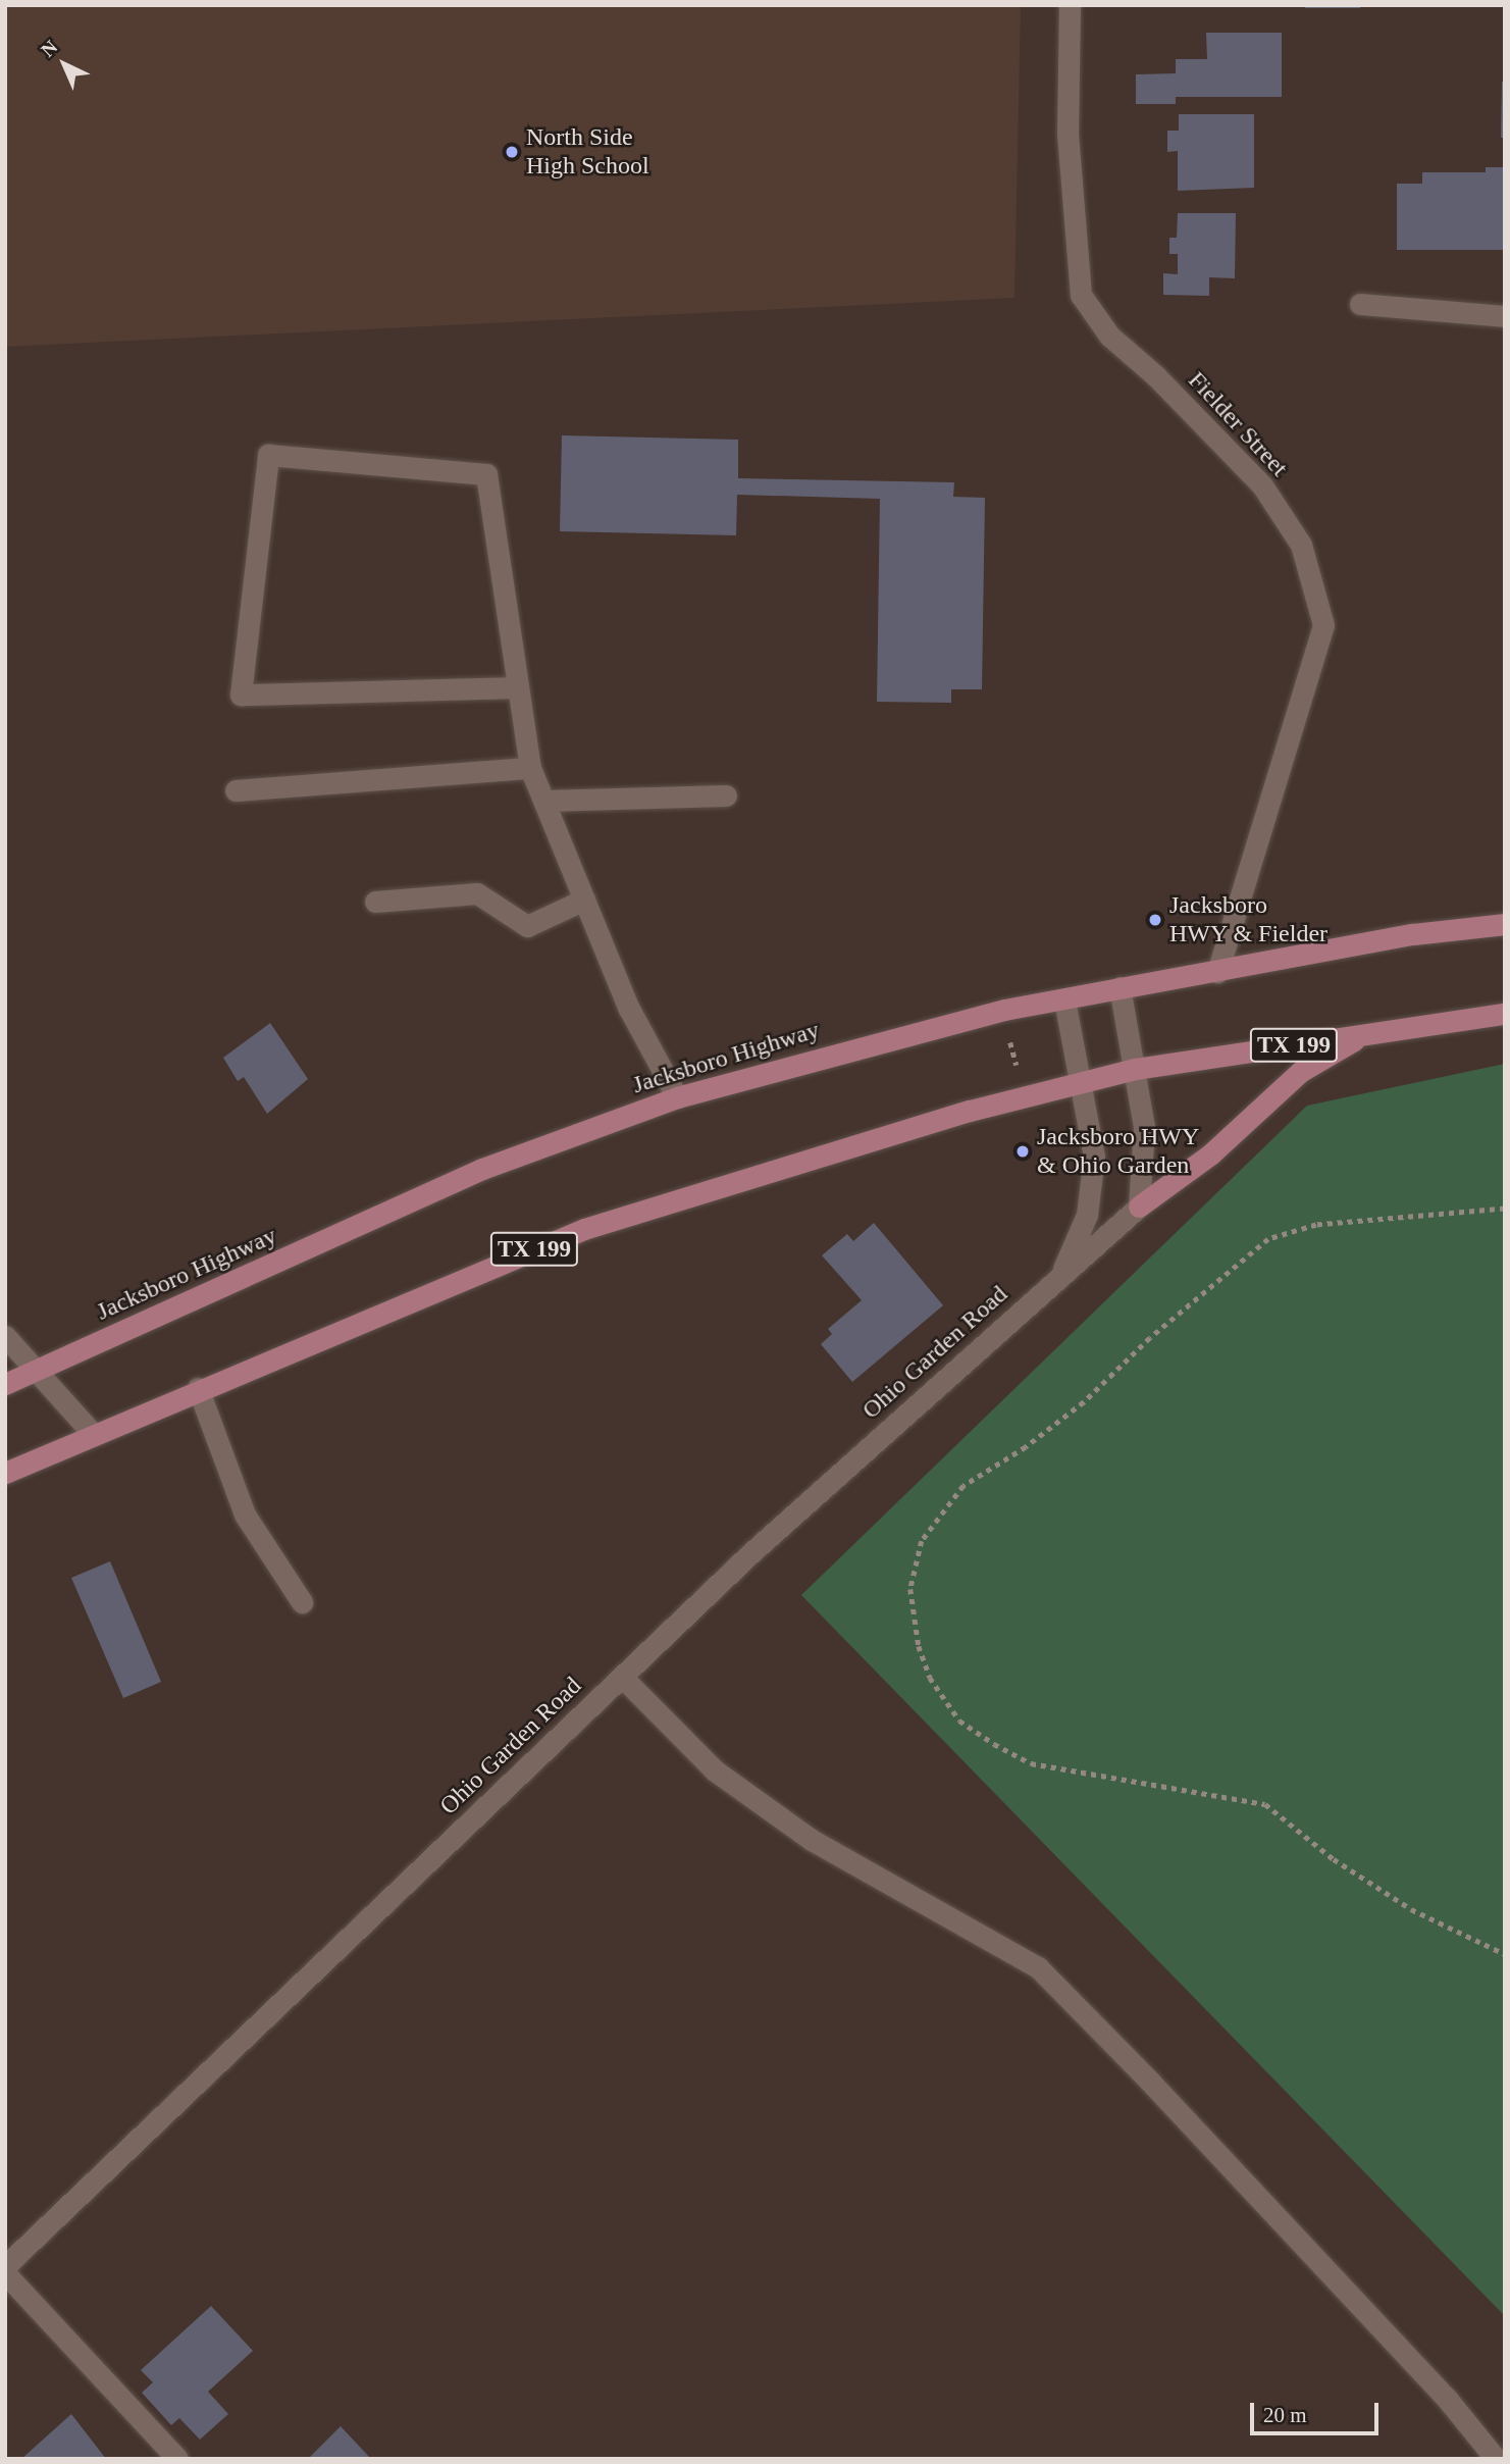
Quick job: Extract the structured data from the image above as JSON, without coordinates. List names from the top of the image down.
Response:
{
  "streets": {
    "main road": ["TX 199", "Jacksboro Highway"],
    "street": ["Fielder Street", "Ohio Garden Road"]
  },
  "crossings": [
    ["Fielder Street", "Jacksboro Highway"],
    ["TX 199", "Ohio Garden Road"],
    ["Jacksboro Highway", "Ohio Garden Road"]
  ],
  "places": ["North Side High School", "Jacksboro HWY & Fielder", "Jacksboro HWY & Ohio Garden"],
  "scale_bar": "20 m",
  "north": "top left"
}
